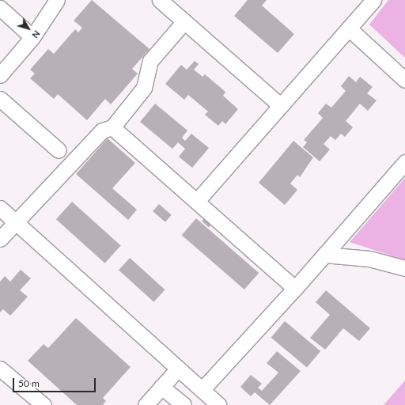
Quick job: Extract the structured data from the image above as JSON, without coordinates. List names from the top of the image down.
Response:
{
  "scale_bar": "50 m",
  "north": "bottom right"
}
